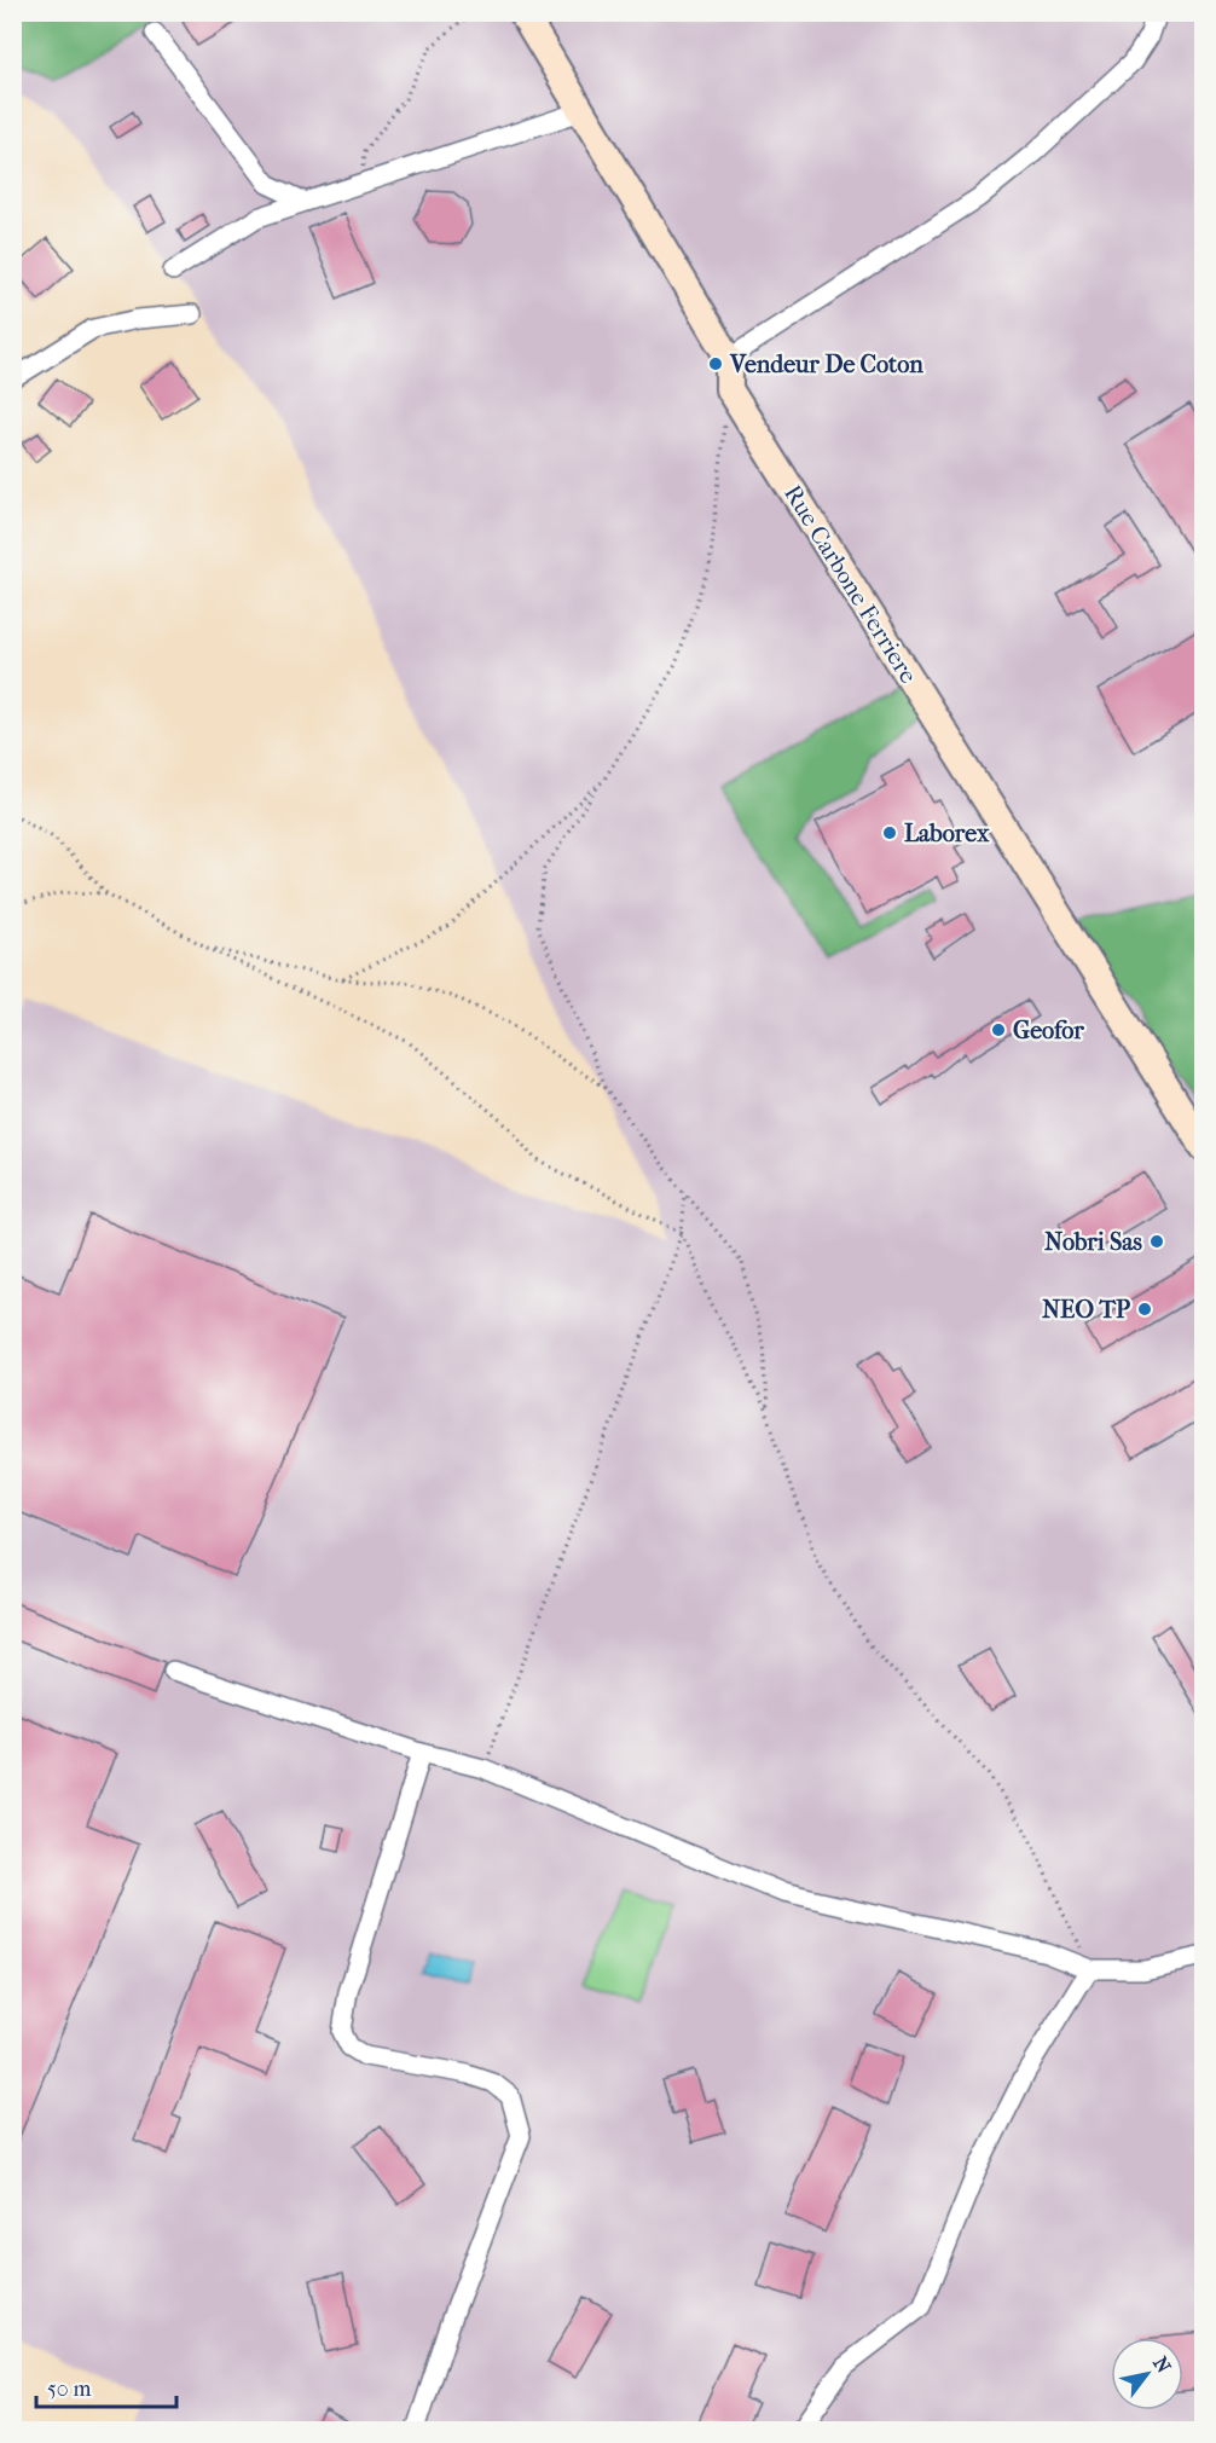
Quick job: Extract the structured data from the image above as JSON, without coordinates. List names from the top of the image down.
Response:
{
  "streets": {
    "street": ["Rue Carbone Ferriere"]
  },
  "places": [
    "Vendeur De Coton",
    "Laborex",
    "Geofor",
    "Nobri Sas",
    "NEO TP"
  ],
  "scale_bar": "50 m",
  "north": "top right"
}
